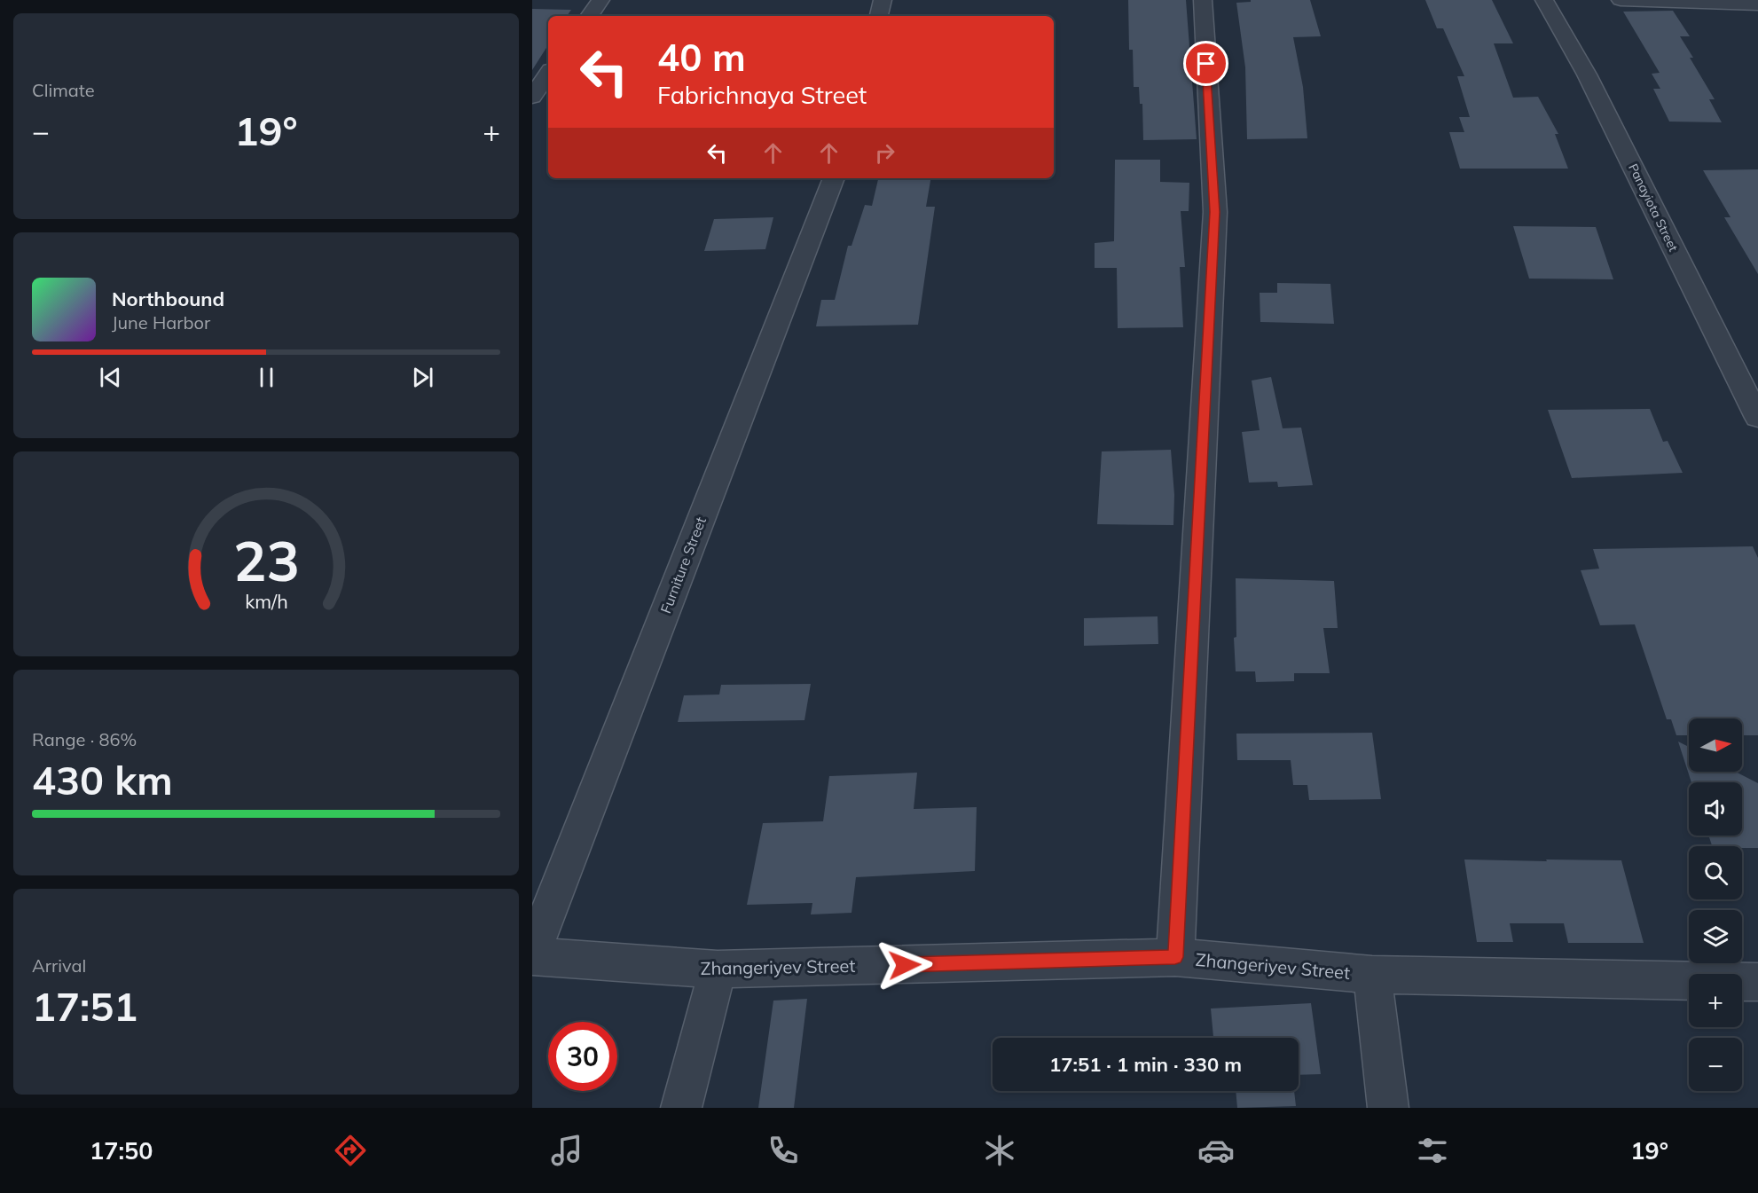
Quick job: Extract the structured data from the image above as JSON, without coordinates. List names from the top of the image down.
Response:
{
  "streets": {
    "street": ["Panayiota Street", "Furniture Street", "Zhangeriyev Street"]
  },
  "crossings": [
    ["Furniture Street", "Zhangeriyev Street"]
  ],
  "north": "right",
  "page": {
    "tile": [
      "Climate",
      ["Range · 86%", "430 km"],
      ["Arrival", "17:51"]
    ],
    "turn": ["40 m", "Fabrichnaya Street"],
    "heat": ["−", "19°", "+"],
    "song": ["Northbound", "June Harbor"],
    "map_buttons": ["+", "−"],
    "limit": "30",
    "trip": "17:51 · 1 min · 330 m",
    "tabs": ["17:50", "19°"],
    "gauge": ["23", "km/h"]
  }
}
